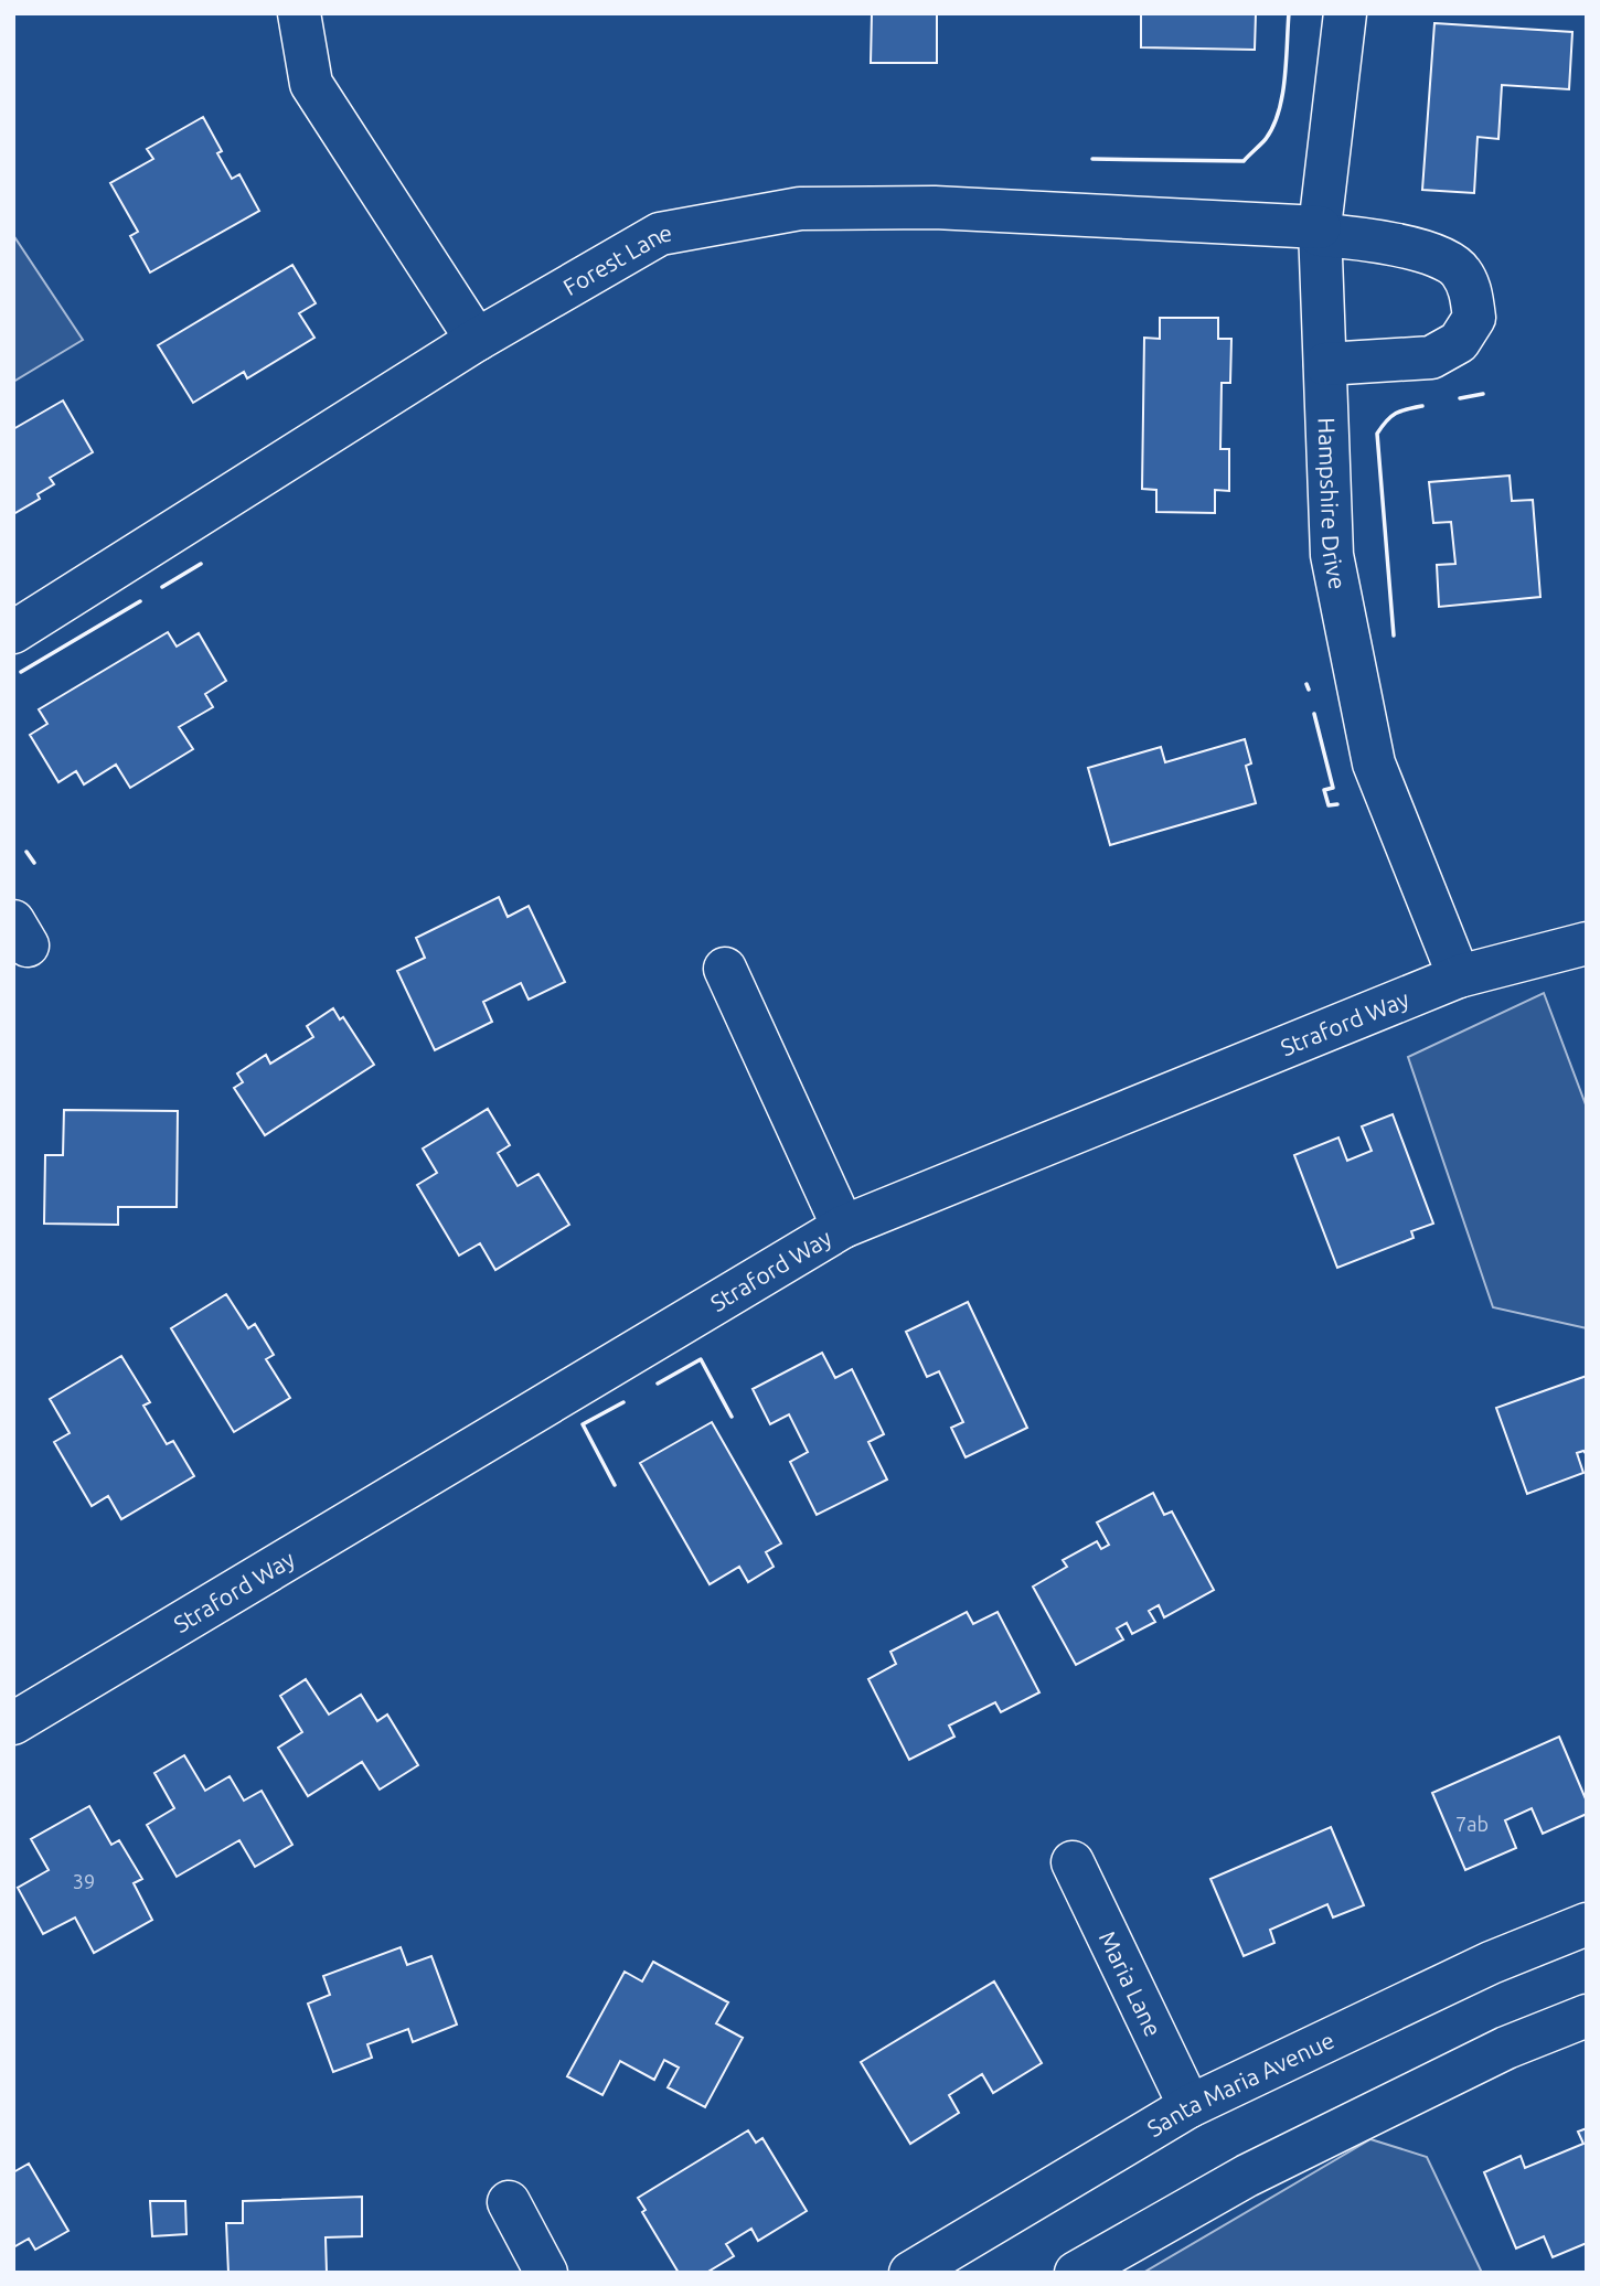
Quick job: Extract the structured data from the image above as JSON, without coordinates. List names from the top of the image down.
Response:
{
  "streets": {
    "street": [
      "Forest Lane",
      "Hampshire Drive",
      "Straford Way",
      "Maria Lane",
      "Santa Maria Avenue"
    ]
  },
  "crossings": [
    ["Forest Lane", "Hampshire Drive"],
    ["Hampshire Drive", "Straford Way"],
    ["Maria Lane", "Santa Maria Avenue"]
  ],
  "house_numbers": ["7ab", "39"]
}
